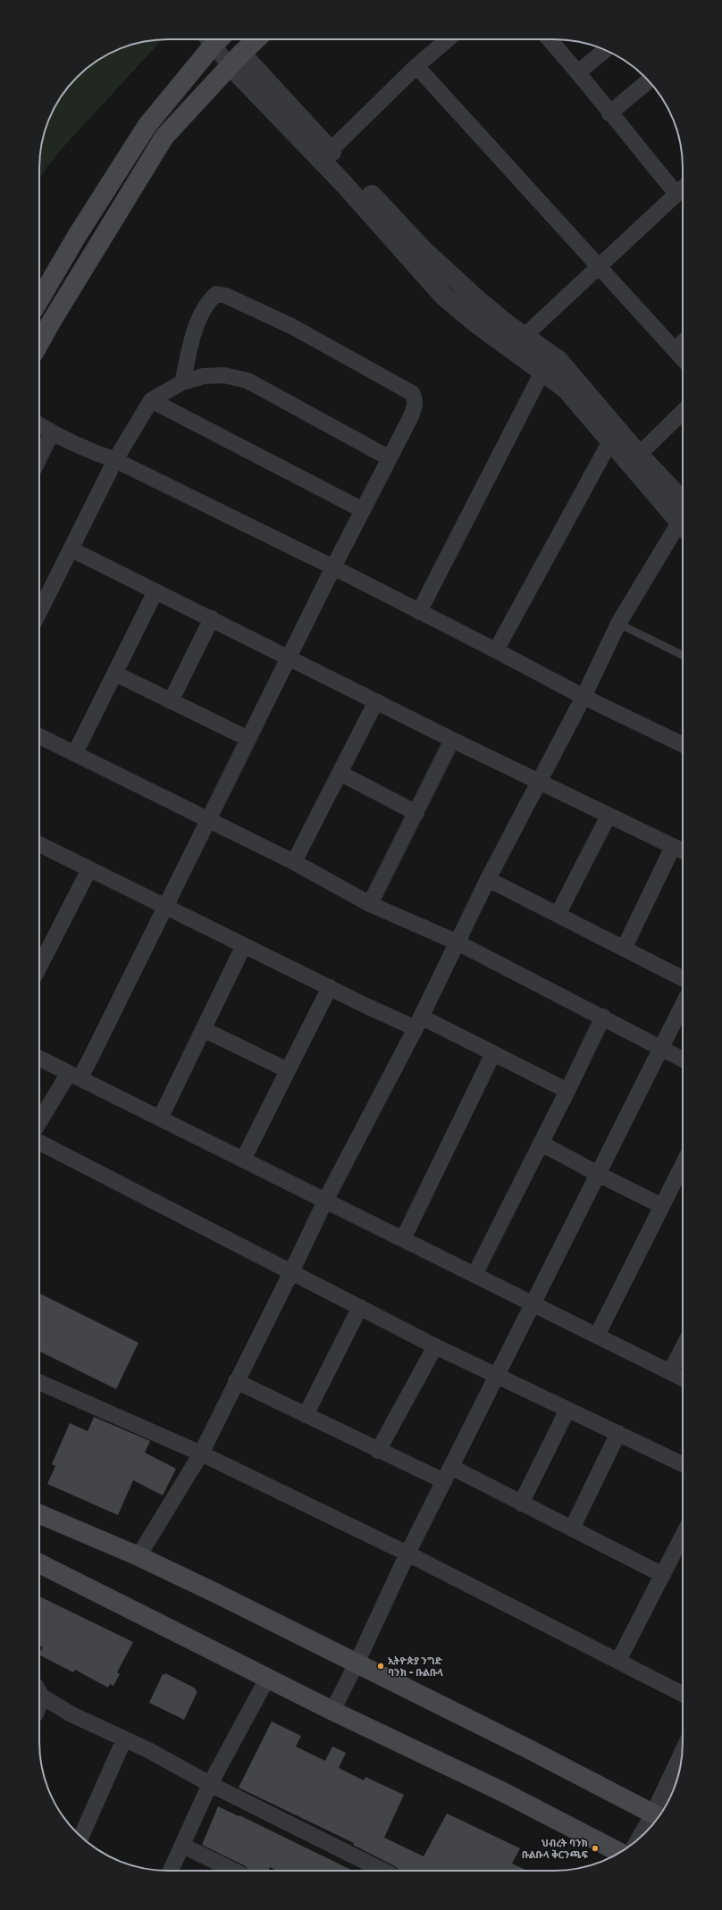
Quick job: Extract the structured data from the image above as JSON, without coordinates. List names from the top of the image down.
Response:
{
  "places": ["ኢትዮጵያ ንግድ ባንክ - ቡልቡላ", "ህብረት ባንክ ቡልቡላ ቅርንጫፍ"]
}
